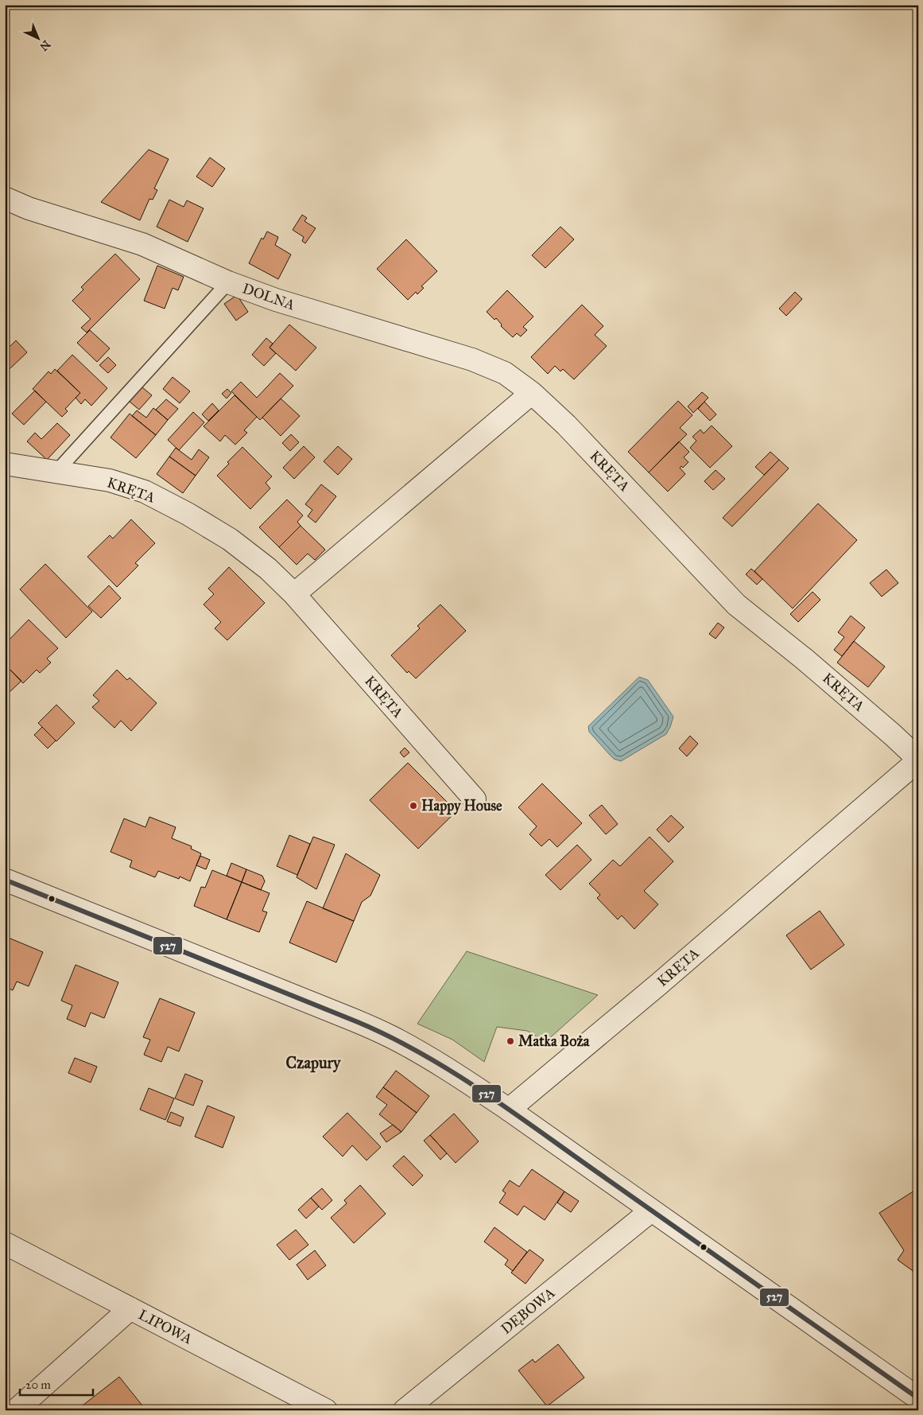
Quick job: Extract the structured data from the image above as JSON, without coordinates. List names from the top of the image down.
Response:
{
  "streets": {
    "street": [
      "DOLNA",
      "KRĘTA",
      "DĘBOWA",
      "LIPOWA"
    ]
  },
  "crossings": [
    ["DOLNA", "KRĘTA"]
  ],
  "districts": ["Czapury"],
  "places": ["Happy House", "Matka Boża"],
  "lines": ["transit line 527"],
  "scale_bar": "20 m",
  "north": "bottom right"
}
